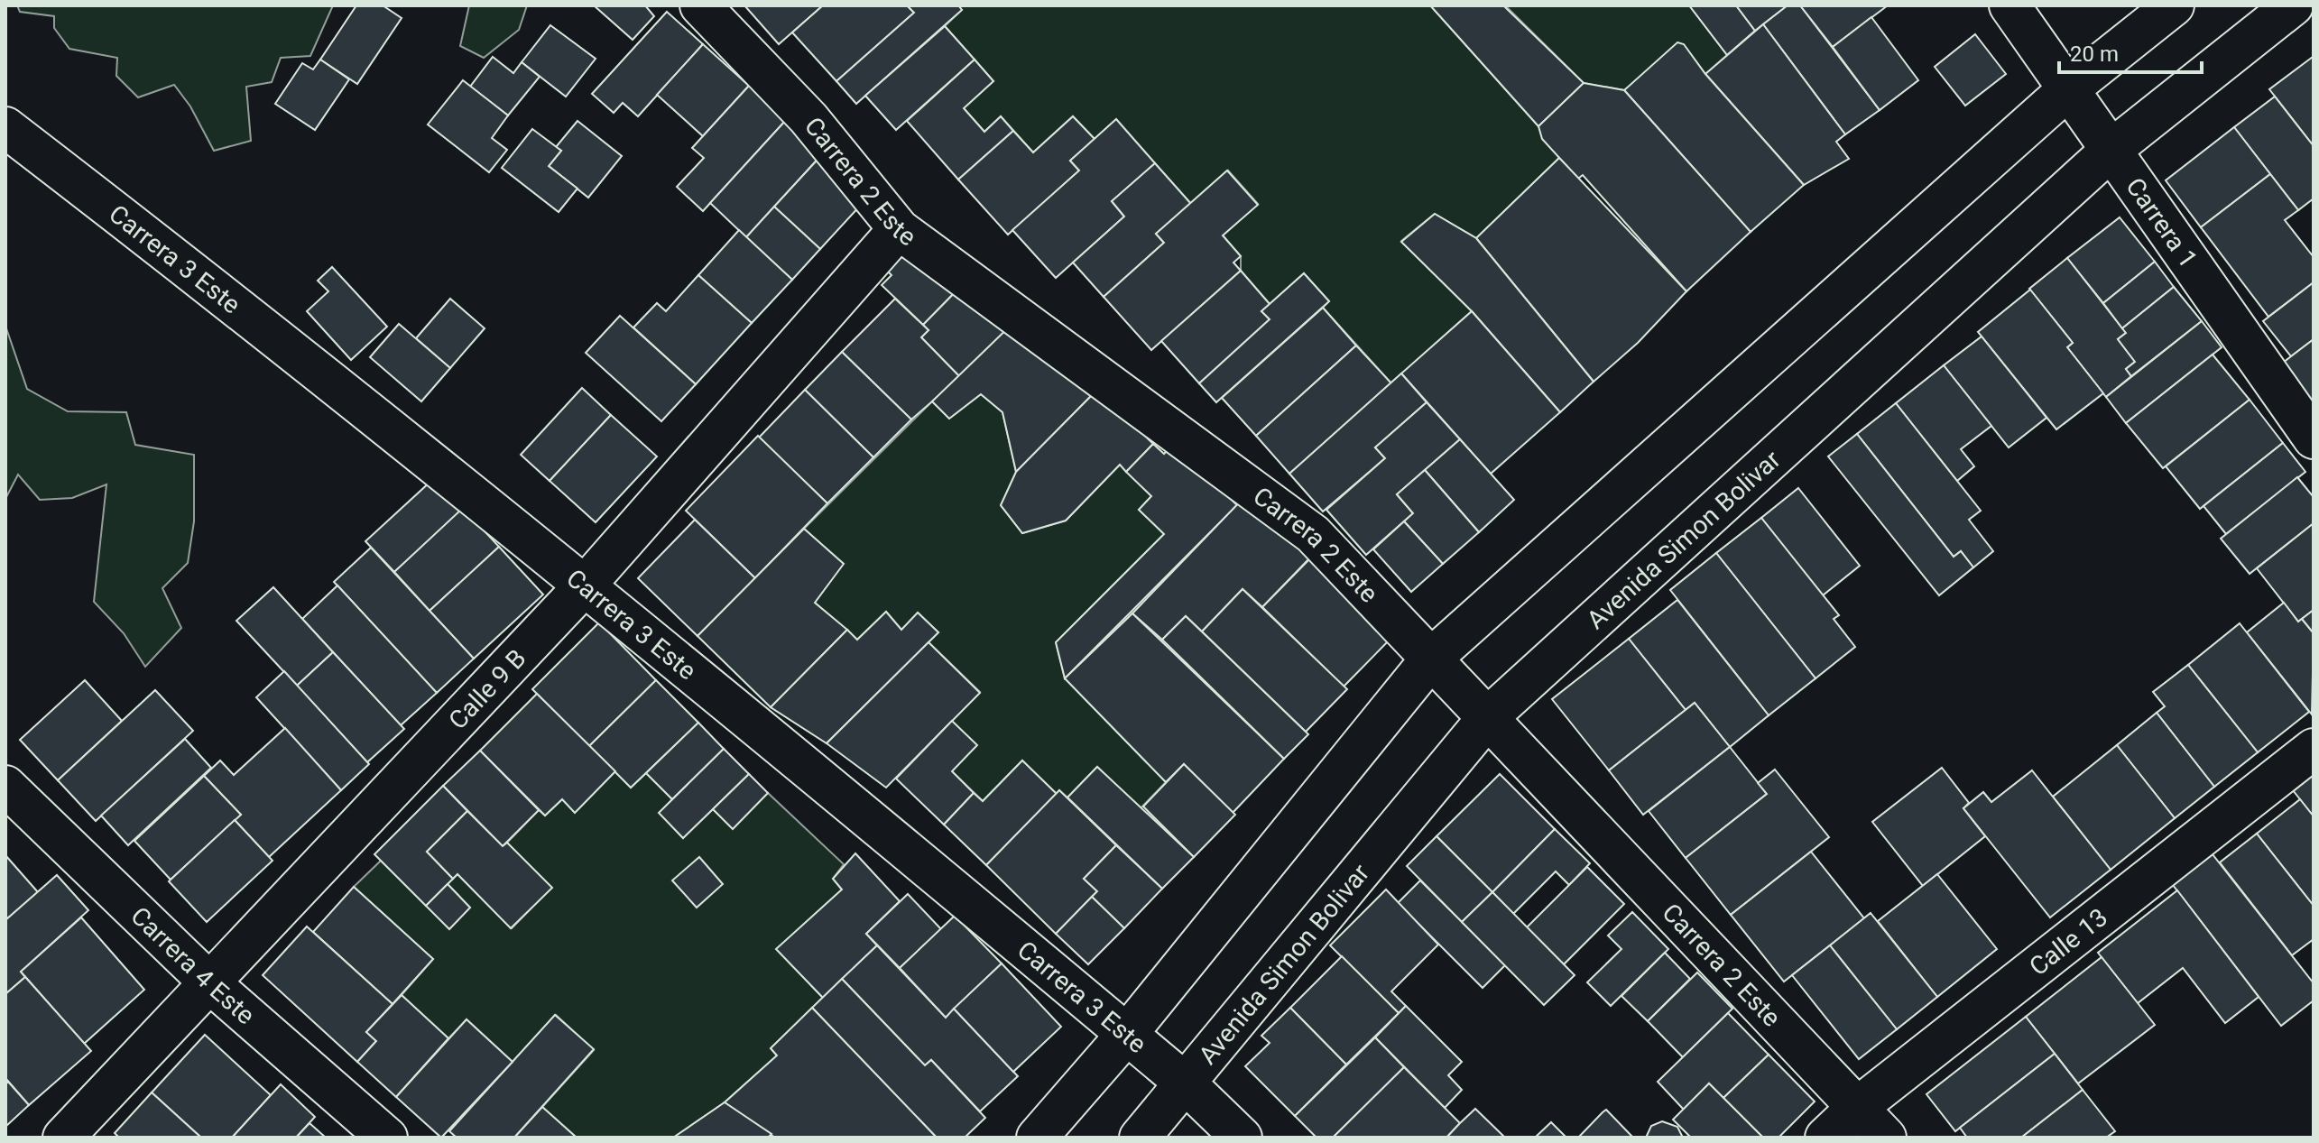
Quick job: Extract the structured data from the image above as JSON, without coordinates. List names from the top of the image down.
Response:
{
  "streets": {
    "street": [
      "Carrera 2 Este",
      "Carrera 1",
      "Carrera 3 Este",
      "Avenida Simon Bolivar",
      "Calle 9 B",
      "Calle 13",
      "Carrera 4 Este"
    ]
  },
  "crossings": [
    ["Carrera 2 Este", "Avenida Simon Bolivar"],
    ["Carrera 2 Este", "Calle 9 B"],
    ["Carrera 2 Este", "Calle 13"],
    ["Carrera 1", "Avenida Simon Bolivar"],
    ["Carrera 3 Este", "Avenida Simon Bolivar"],
    ["Carrera 3 Este", "Calle 9 B"],
    ["Calle 9 B", "Carrera 4 Este"]
  ],
  "scale_bar": "20 m"
}
